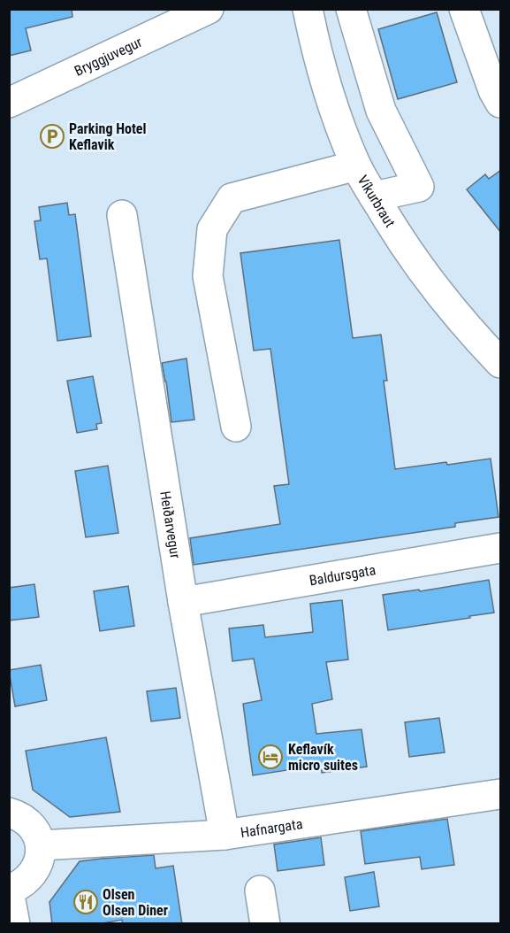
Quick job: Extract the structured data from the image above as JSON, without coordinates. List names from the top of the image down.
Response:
{
  "streets": {
    "street": [
      "Bryggjuvegur",
      "Víkurbraut",
      "Heiðarvegur",
      "Baldursgata",
      "Hafnargata"
    ]
  },
  "crossings": [
    ["Heiðarvegur", "Baldursgata"],
    ["Heiðarvegur", "Hafnargata"]
  ],
  "places": {
    "parking": ["Parking Hotel Keflavik"],
    "hotel": ["Keflavík micro suites"],
    "restaurant": ["Olsen Olsen Diner"]
  }
}
